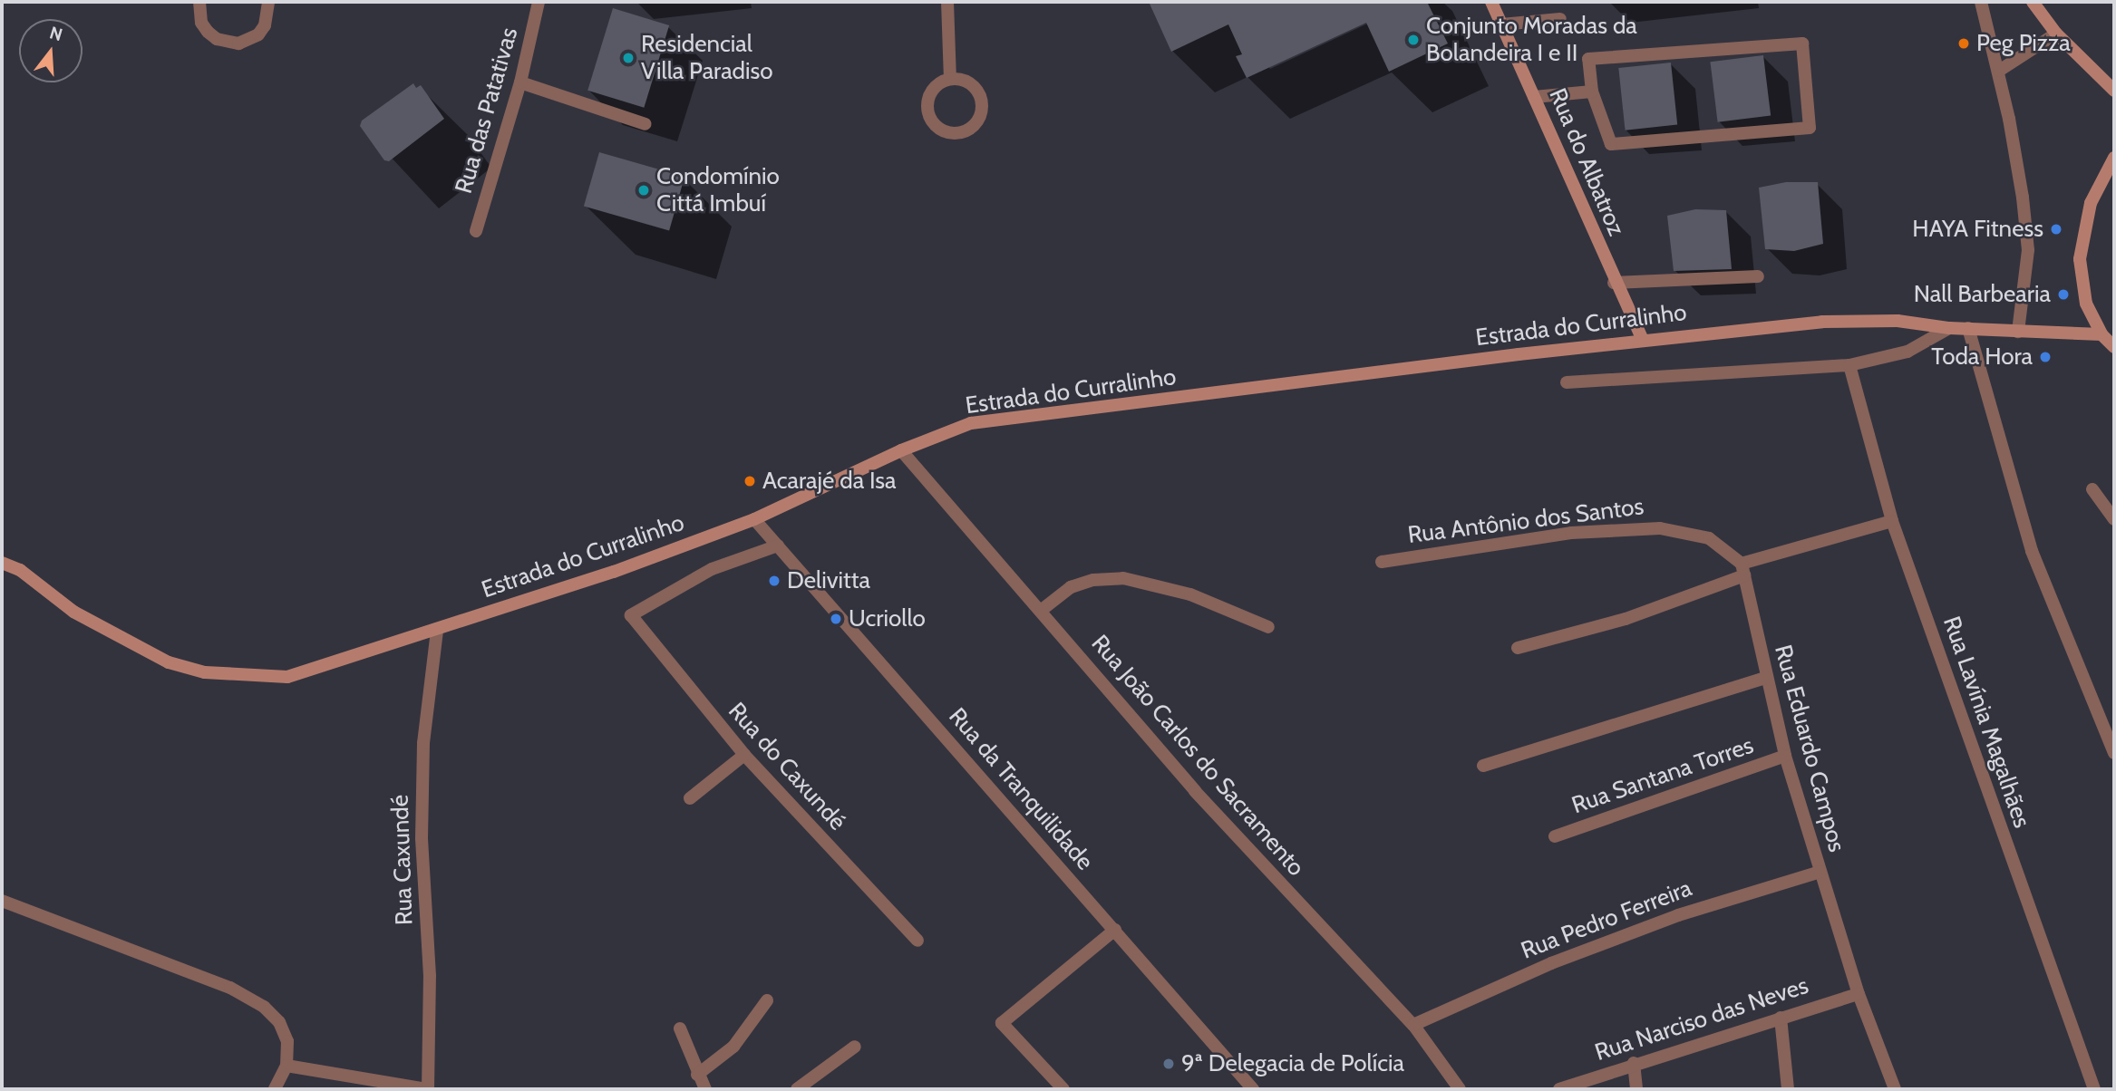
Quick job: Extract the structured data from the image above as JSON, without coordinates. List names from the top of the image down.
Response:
{
  "streets": {
    "street": [
      "Rua das Patativas",
      "Rua do Albatroz",
      "Estrada do Curralinho",
      "Rua Antônio dos Santos",
      "Rua Lavínia Magalhães",
      "Rua Eduardo Campos",
      "Rua João Carlos do Sacramento",
      "Rua do Caxundé",
      "Rua Santana Torres",
      "Rua da Tranquilidade",
      "Rua Caxundé",
      "Rua Pedro Ferreira",
      "Rua Narciso das Neves"
    ]
  },
  "crossings": [
    ["Rua do Albatroz", "Estrada do Curralinho"],
    ["Estrada do Curralinho", "Rua João Carlos do Sacramento"],
    ["Estrada do Curralinho", "Rua da Tranquilidade"],
    ["Estrada do Curralinho", "Rua Caxundé"],
    ["Rua Antônio dos Santos", "Rua Eduardo Campos"],
    ["Rua Eduardo Campos", "Rua Santana Torres"],
    ["Rua Eduardo Campos", "Rua Pedro Ferreira"],
    ["Rua Eduardo Campos", "Rua Narciso das Neves"],
    ["Rua João Carlos do Sacramento", "Rua Pedro Ferreira"],
    ["Rua do Caxundé", "Rua da Tranquilidade"]
  ],
  "places": [
    "Conjunto Moradas da Bolandeira I e II",
    "Peg Pizza",
    "Residencial Villa Paradiso",
    "Condomínio Cittá Imbuí",
    "HAYA Fitness",
    "Nall Barbearia",
    "Toda Hora",
    "Acarajé da Isa",
    "Delivitta",
    "Ucriollo",
    "9ª Delegacia de Polícia"
  ],
  "north": "top"
}
